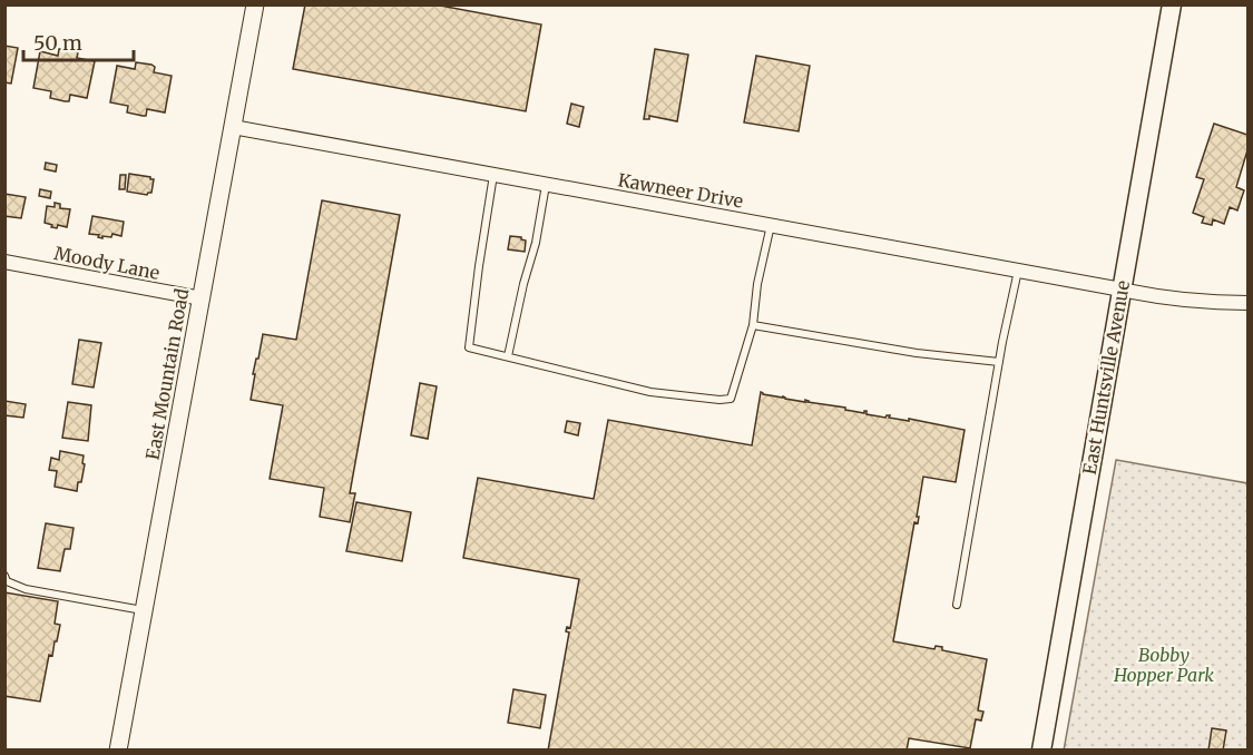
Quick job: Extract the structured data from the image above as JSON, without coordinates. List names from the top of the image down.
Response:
{
  "streets": {
    "main road": ["East Huntsville Avenue"],
    "street": ["Kawneer Drive", "Moody Lane", "East Mountain Road"]
  },
  "crossings": [
    ["Kawneer Drive", "East Mountain Road"],
    ["Kawneer Drive", "East Huntsville Avenue"],
    ["Moody Lane", "East Mountain Road"]
  ],
  "parks": ["Bobby Hopper Park"],
  "scale_bar": "50 m"
}
